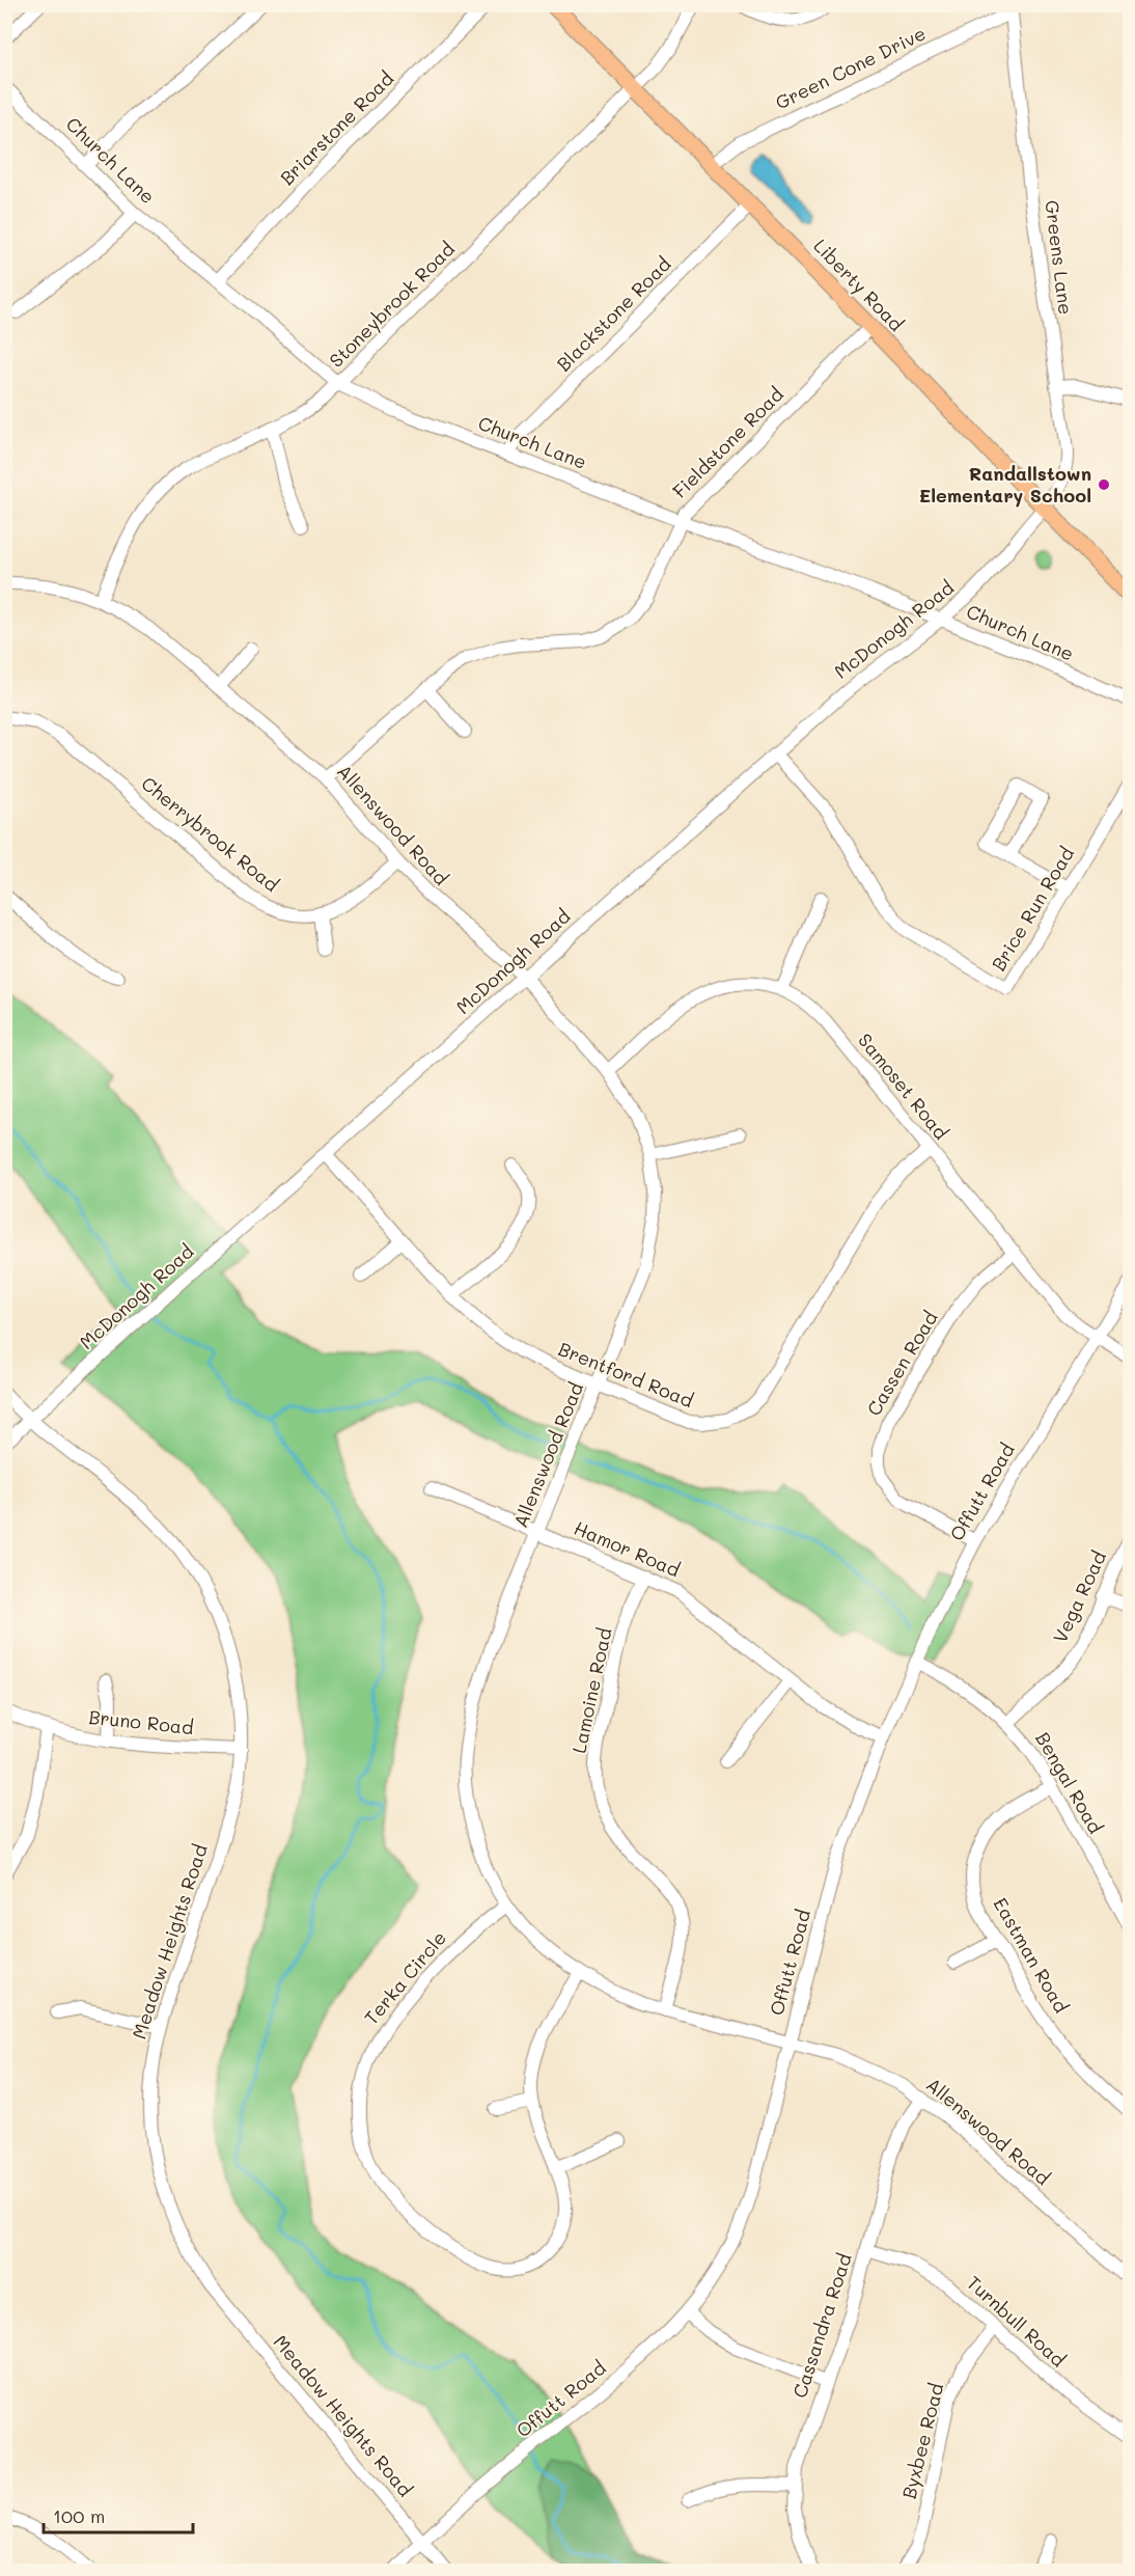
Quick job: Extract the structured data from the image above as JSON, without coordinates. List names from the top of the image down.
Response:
{
  "streets": {
    "main road": ["Liberty Road"],
    "street": [
      "Green Cone Drive",
      "Briarstone Road",
      "Church Lane",
      "Greens Lane",
      "Stoneybrook Road",
      "Blackstone Road",
      "Fieldstone Road",
      "McDonogh Road",
      "Allenswood Road",
      "Cherrybrook Road",
      "Brice Run Road",
      "Samoset Road",
      "Cassen Road",
      "Brentford Road",
      "Offutt Road",
      "Hamor Road",
      "Vega Road",
      "Lamoine Road",
      "Bruno Road",
      "Bengal Road",
      "Meadow Heights Road",
      "Eastman Road",
      "Terka Circle",
      "Turnbull Road",
      "Cassandra Road",
      "Byxbee Road"
    ]
  },
  "crossings": [
    ["Green Cone Drive", "Greens Lane"],
    ["Green Cone Drive", "Liberty Road"],
    ["Briarstone Road", "Church Lane"],
    ["Church Lane", "Stoneybrook Road"],
    ["Church Lane", "Blackstone Road"],
    ["Church Lane", "Fieldstone Road"],
    ["Church Lane", "McDonogh Road"],
    ["Greens Lane", "Liberty Road"],
    ["Greens Lane", "McDonogh Road"],
    ["Liberty Road", "Stoneybrook Road"],
    ["Liberty Road", "Blackstone Road"],
    ["Liberty Road", "Fieldstone Road"],
    ["Liberty Road", "McDonogh Road"],
    ["Stoneybrook Road", "Allenswood Road"],
    ["Fieldstone Road", "Allenswood Road"],
    ["McDonogh Road", "Allenswood Road"],
    ["McDonogh Road", "Brice Run Road"],
    ["McDonogh Road", "Brentford Road"],
    ["McDonogh Road", "Meadow Heights Road"],
    ["Allenswood Road", "Cherrybrook Road"],
    ["Allenswood Road", "Samoset Road"],
    ["Allenswood Road", "Brentford Road"],
    ["Allenswood Road", "Offutt Road"],
    ["Allenswood Road", "Hamor Road"],
    ["Allenswood Road", "Lamoine Road"],
    ["Allenswood Road", "Terka Circle"],
    ["Allenswood Road", "Cassandra Road"],
    ["Samoset Road", "Cassen Road"],
    ["Samoset Road", "Brentford Road"],
    ["Samoset Road", "Offutt Road"],
    ["Cassen Road", "Offutt Road"],
    ["Offutt Road", "Hamor Road"],
    ["Offutt Road", "Bengal Road"],
    ["Offutt Road", "Meadow Heights Road"],
    ["Hamor Road", "Lamoine Road"],
    ["Vega Road", "Bengal Road"],
    ["Bruno Road", "Meadow Heights Road"],
    ["Bengal Road", "Eastman Road"],
    ["Turnbull Road", "Cassandra Road"],
    ["Turnbull Road", "Byxbee Road"]
  ],
  "places": ["Randallstown Elementary School"],
  "scale_bar": "100 m"
}
